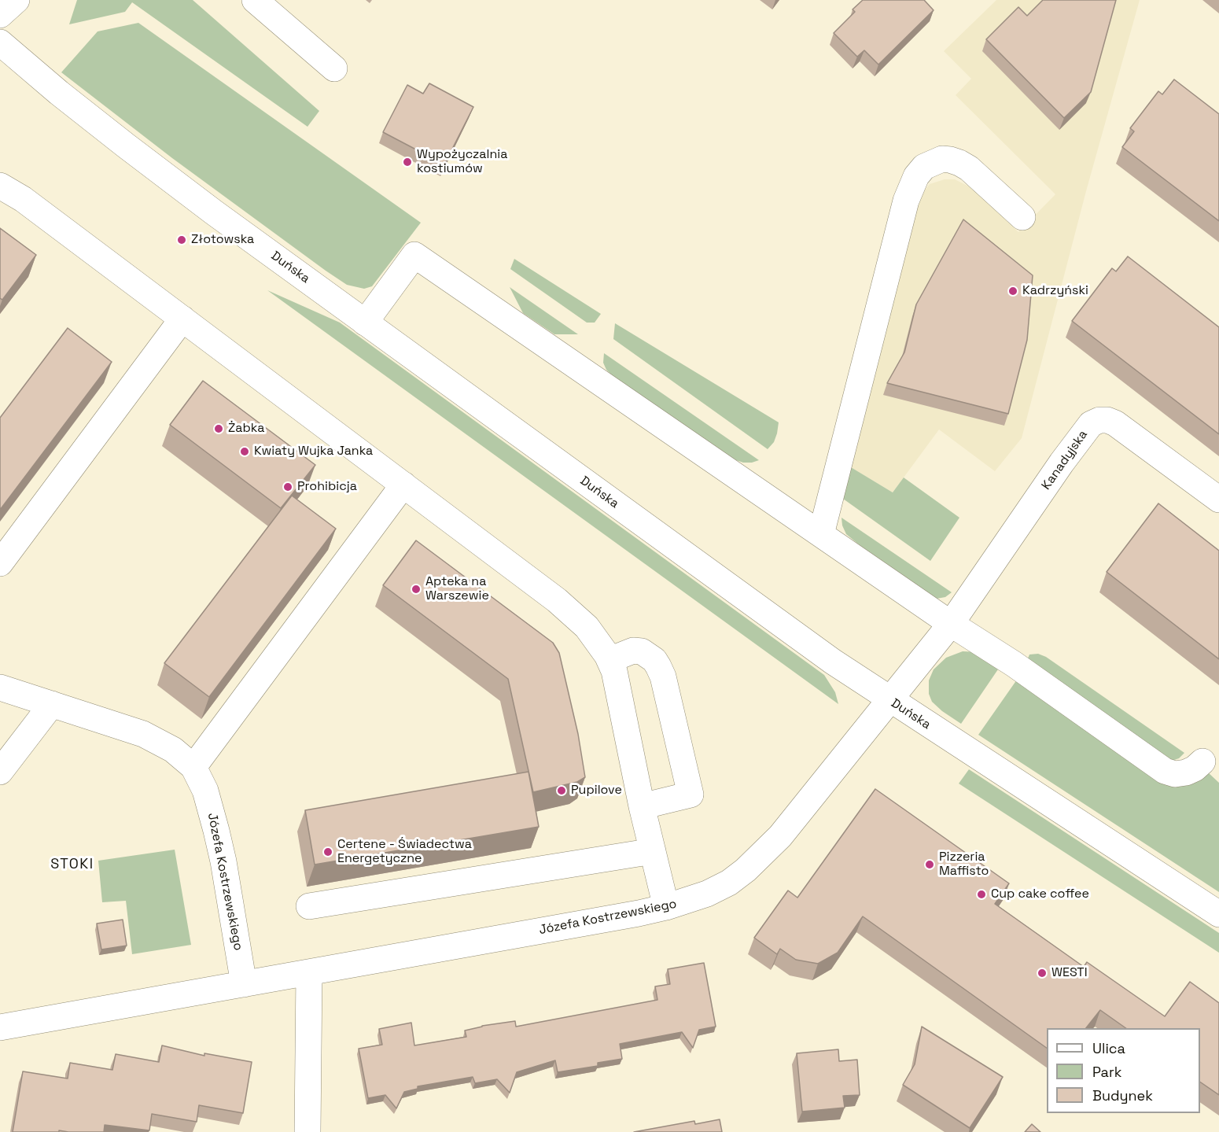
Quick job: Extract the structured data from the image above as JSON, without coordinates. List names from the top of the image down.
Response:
{
  "streets": {
    "street": ["Duńska", "Kanadyjska", "Józefa Kostrzewskiego"]
  },
  "crossings": [
    ["Duńska", "Kanadyjska"],
    ["Duńska", "Józefa Kostrzewskiego"],
    ["Kanadyjska", "Józefa Kostrzewskiego"]
  ],
  "districts": ["STOKI"],
  "places": [
    "Wypożyczalnia kostiumów",
    "Złotowska",
    "Kadrzyński",
    "Żabka",
    "Kwiaty Wujka Janka",
    "Prohibicja",
    "Apteka na Warszewie",
    "Pupilove",
    "Certene - Świadectwa Energetyczne",
    "Pizzeria Maffisto",
    "Cup cake coffee",
    "WESTI"
  ],
  "legend": ["Ulica", "Park", "Budynek"]
}
